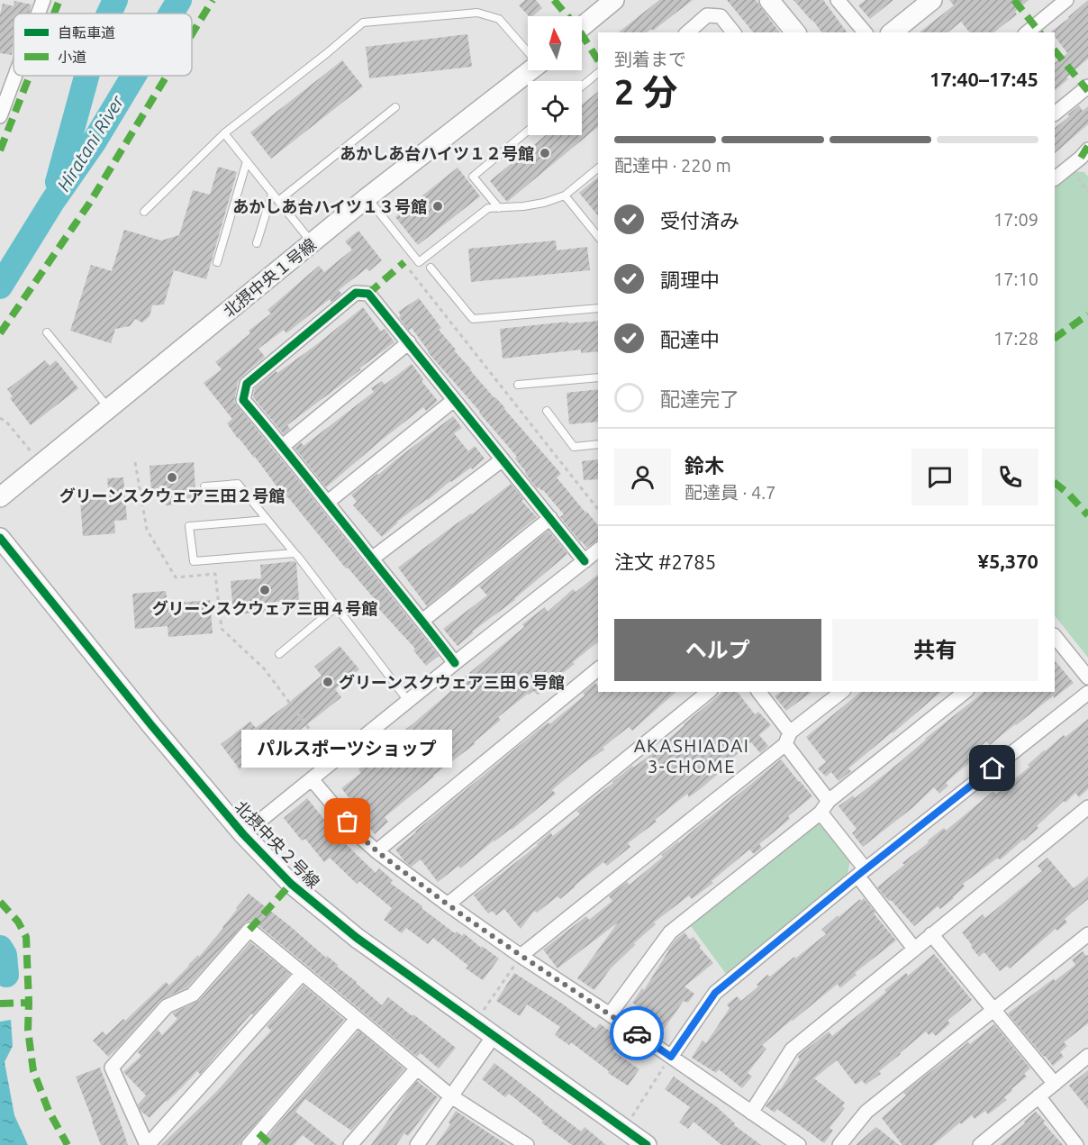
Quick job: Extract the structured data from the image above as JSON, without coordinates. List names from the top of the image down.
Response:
{
  "streets": {
    "street": ["北摂中央１号線", "北摂中央２号線"]
  },
  "districts": ["AKASHIADAI 3-CHOME"],
  "water": ["Hiratani River"],
  "places": [
    "あかしあ台ハイツ１２号館",
    "あかしあ台ハイツ１３号館",
    "グリーンスクウェア三田２号館",
    "グリーンスクウェア三田４号館",
    "グリーンスクウェア三田６号館",
    "パルスポーツショップ"
  ],
  "legend": ["自転車道", "小道"],
  "north": "top",
  "page": {
    "heading": ["2 分", "到着まで", "17:40–17:45"],
    "panel": [
      "鈴木",
      "配達員 · 4.7",
      "注文 #2785",
      "¥5,370"
    ],
    "bar": "配達中 · 220 m",
    "list": [
      ["受付済み", "17:09"],
      ["調理中", "17:10"],
      ["配達中", "17:28"],
      "配達完了"
    ],
    "buttons": ["ヘルプ", "共有"],
    "bubble": "パルスポーツショップ"
  }
}
